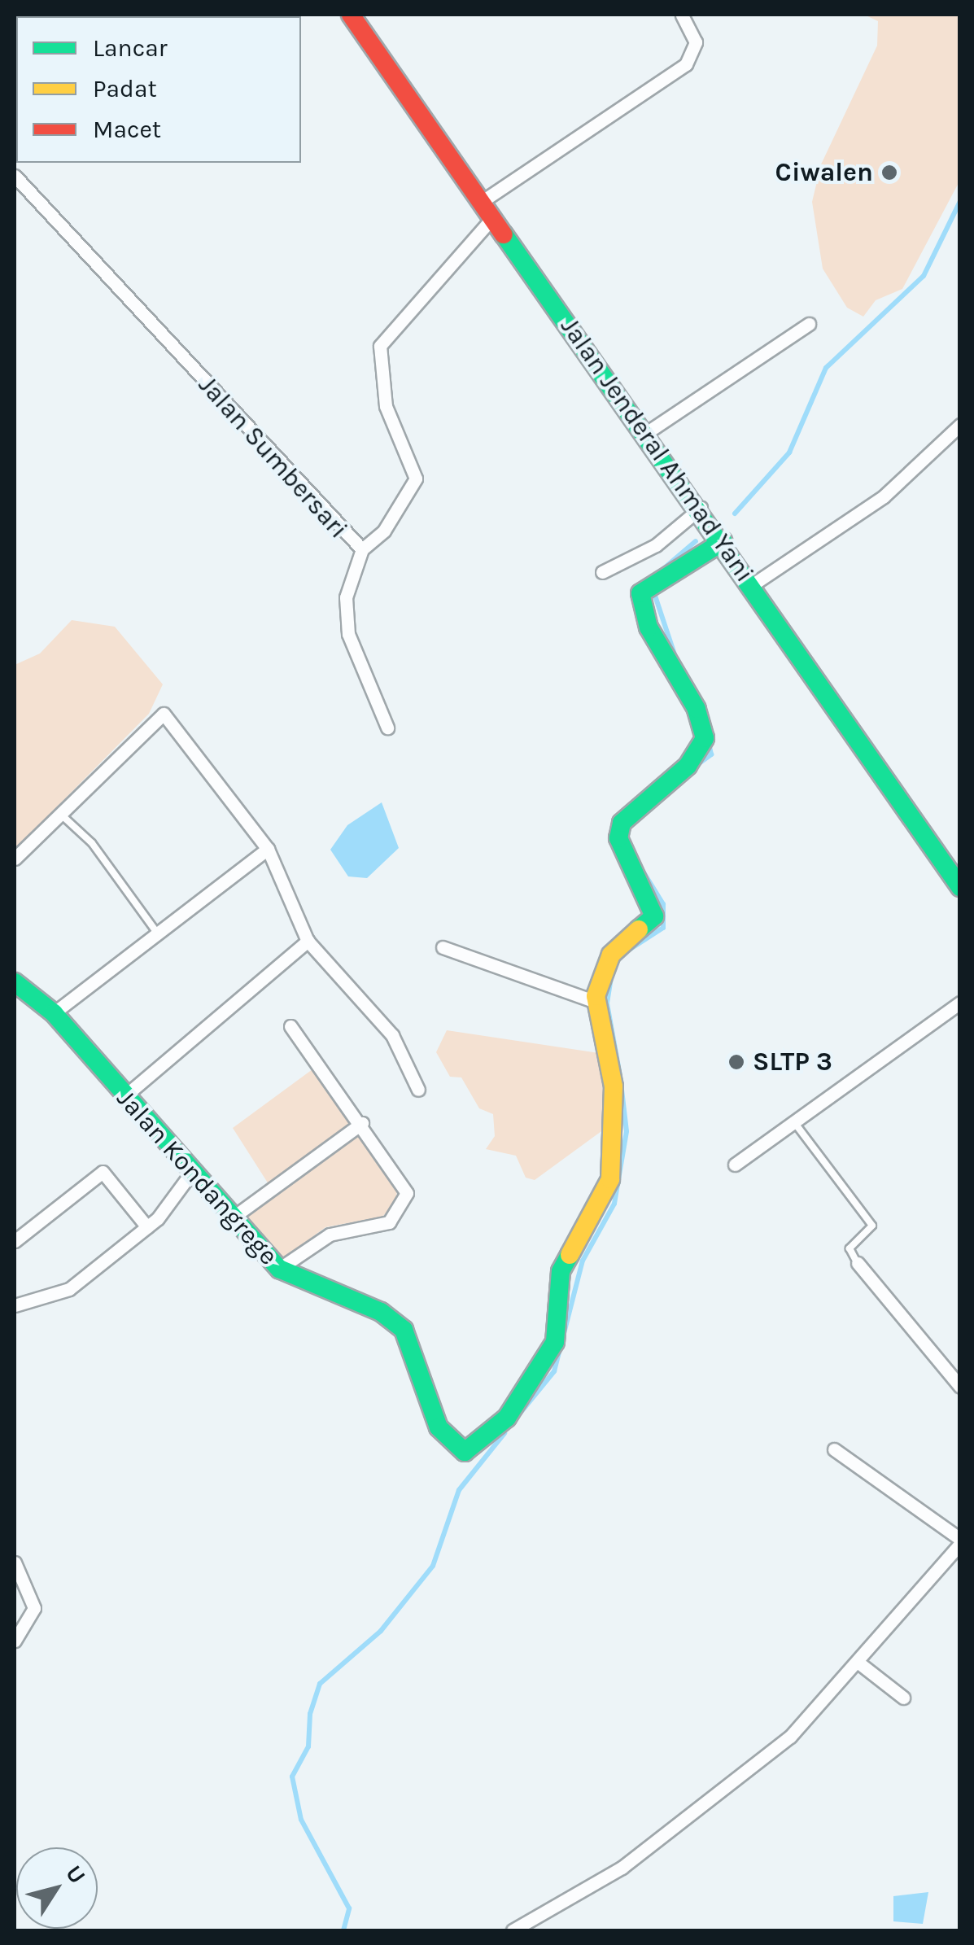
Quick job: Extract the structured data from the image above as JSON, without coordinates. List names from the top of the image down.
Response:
{
  "streets": {
    "street": ["Jalan Jenderal Ahmad Yani", "Jalan Sumbersari", "Jalan Kondangrege"]
  },
  "crossings": [
    ["Jalan Jenderal Ahmad Yani", "Jalan Sumbersari"]
  ],
  "places": ["Ciwalen", "SLTP 3"],
  "legend": ["Lancar", "Padat", "Macet"],
  "north": "top right"
}
